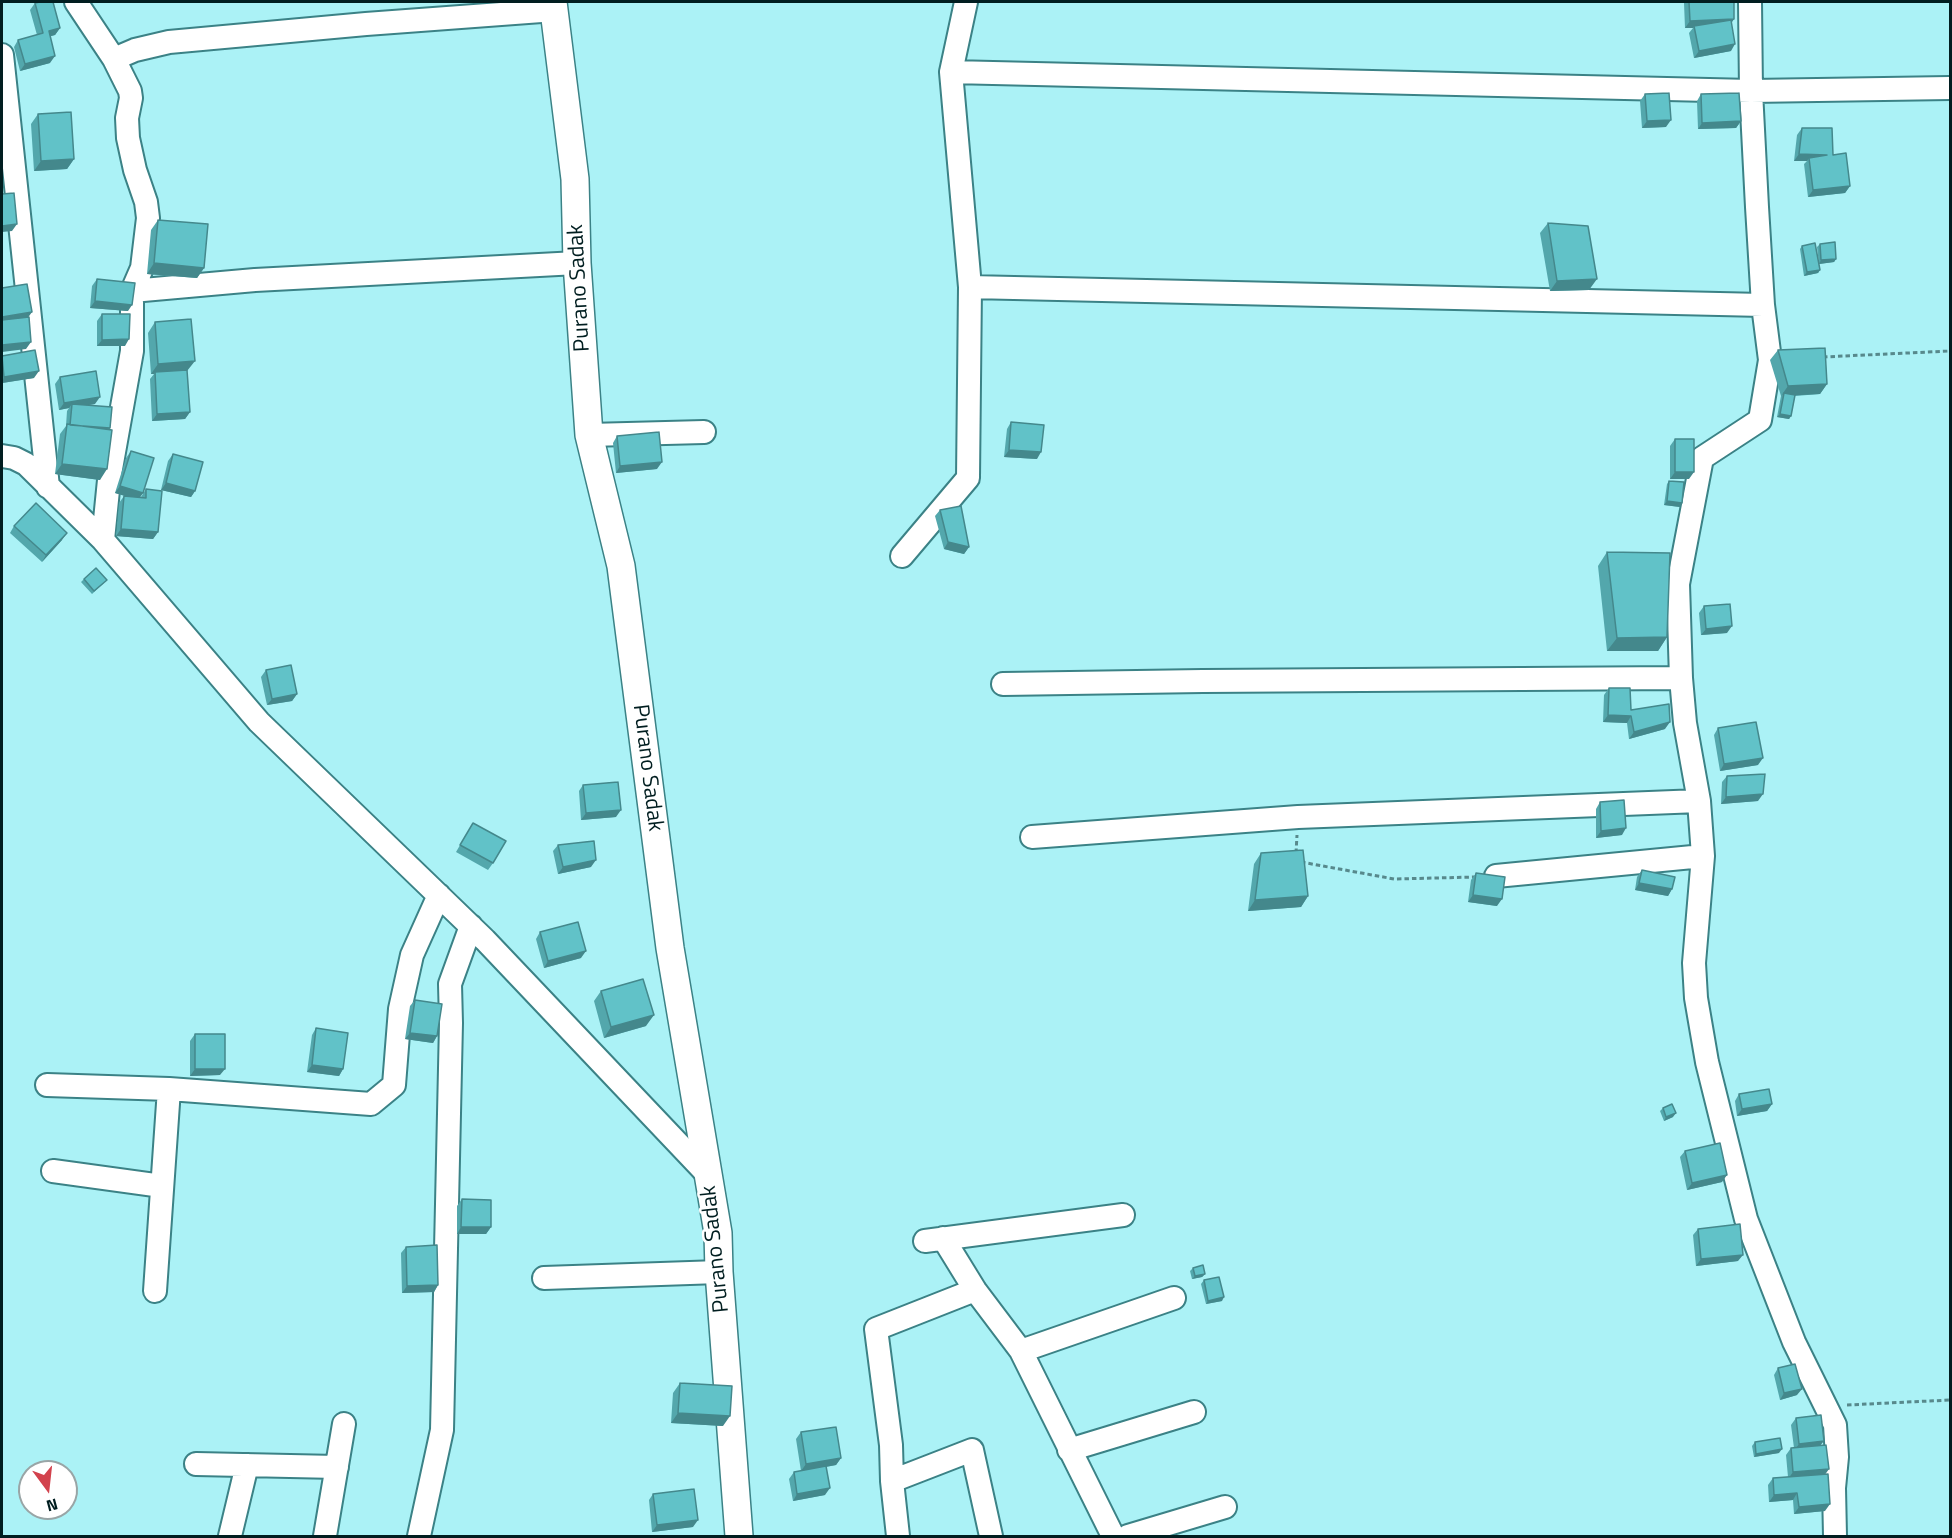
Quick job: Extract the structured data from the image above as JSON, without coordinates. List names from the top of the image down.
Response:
{
  "streets": {
    "main road": ["Purano Sadak"]
  },
  "north": "bottom"
}
